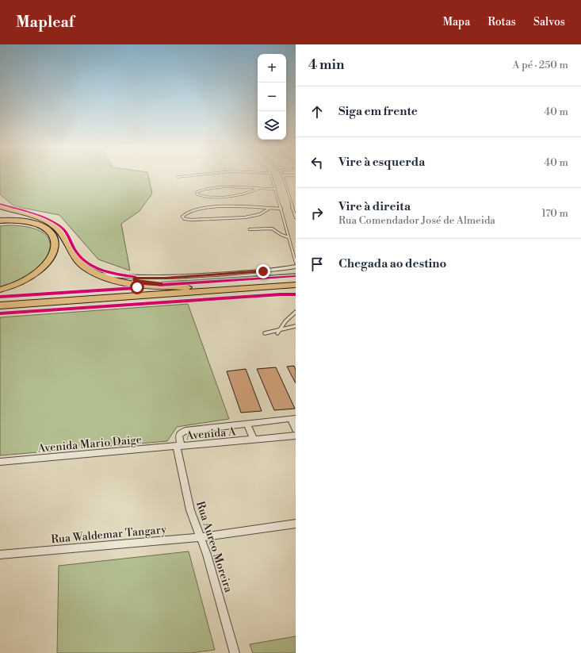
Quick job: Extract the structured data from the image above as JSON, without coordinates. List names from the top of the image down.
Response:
{
  "streets": {
    "street": [
      "Avenida A",
      "Avenida Mario Daige",
      "Rua Waldemar Tangary",
      "Rua Aureo Moreira"
    ]
  },
  "crossings": [
    ["Avenida A", "Avenida Mario Daige"],
    ["Avenida A", "Rua Aureo Moreira"],
    ["Avenida Mario Daige", "Rua Aureo Moreira"],
    ["Rua Waldemar Tangary", "Rua Aureo Moreira"]
  ],
  "page": {
    "header": "Mapleaf",
    "nav": ["Mapa", "Rotas", "Salvos"],
    "heading": ["4 min", "A pé · 250 m"],
    "map_buttons": ["+", "−"],
    "list": [
      ["Siga em frente", "40 m"],
      ["Vire à esquerda", "40 m"],
      ["Vire à direita", "Rua Comendador José de Almeida", "170 m"],
      "Chegada ao destino"
    ]
  }
}
